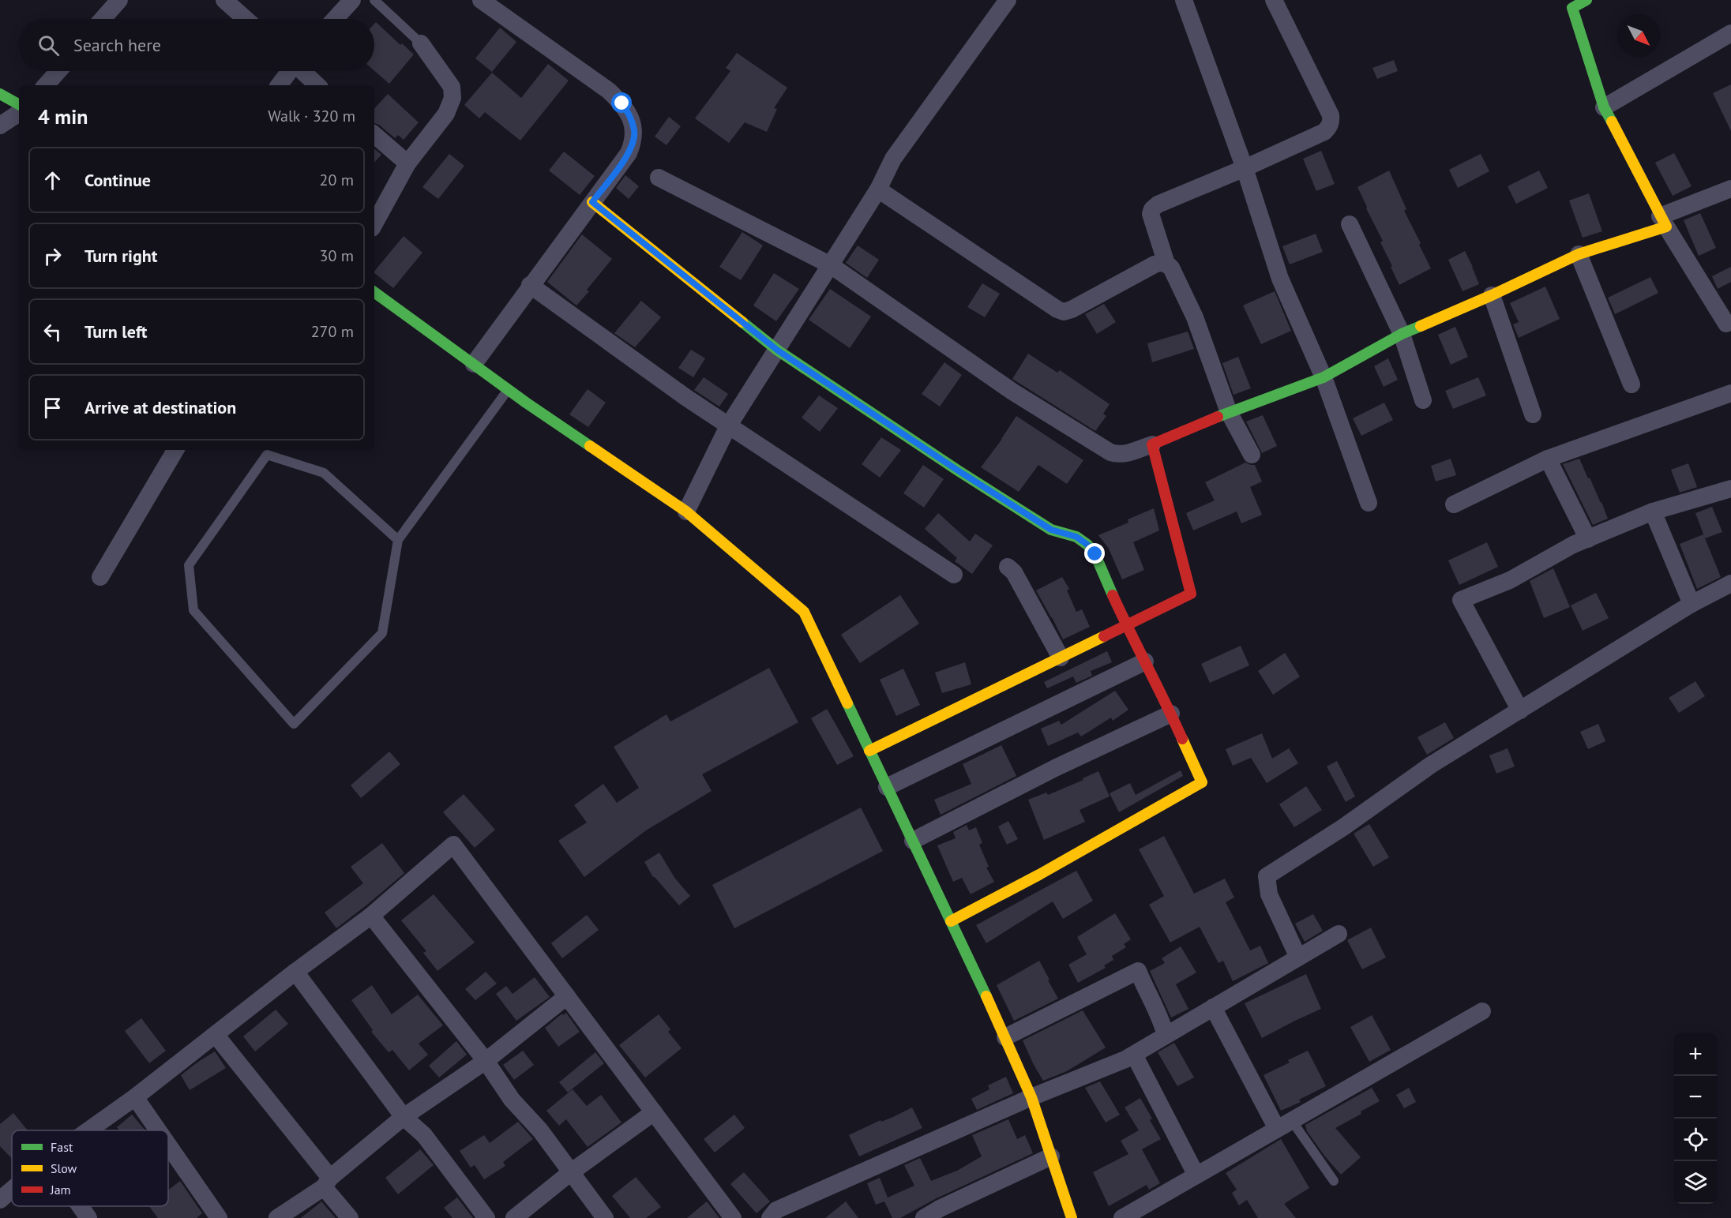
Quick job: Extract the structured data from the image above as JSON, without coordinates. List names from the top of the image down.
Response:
{
  "legend": ["Fast", "Slow", "Jam"],
  "north": "bottom right",
  "page": {
    "search": "Search here",
    "heading": ["4 min", "Walk · 320 m"],
    "list": [
      ["Continue", "20 m"],
      ["Turn right", "30 m"],
      ["Turn left", "270 m"],
      "Arrive at destination"
    ],
    "map_buttons": ["+", "−"]
  }
}
